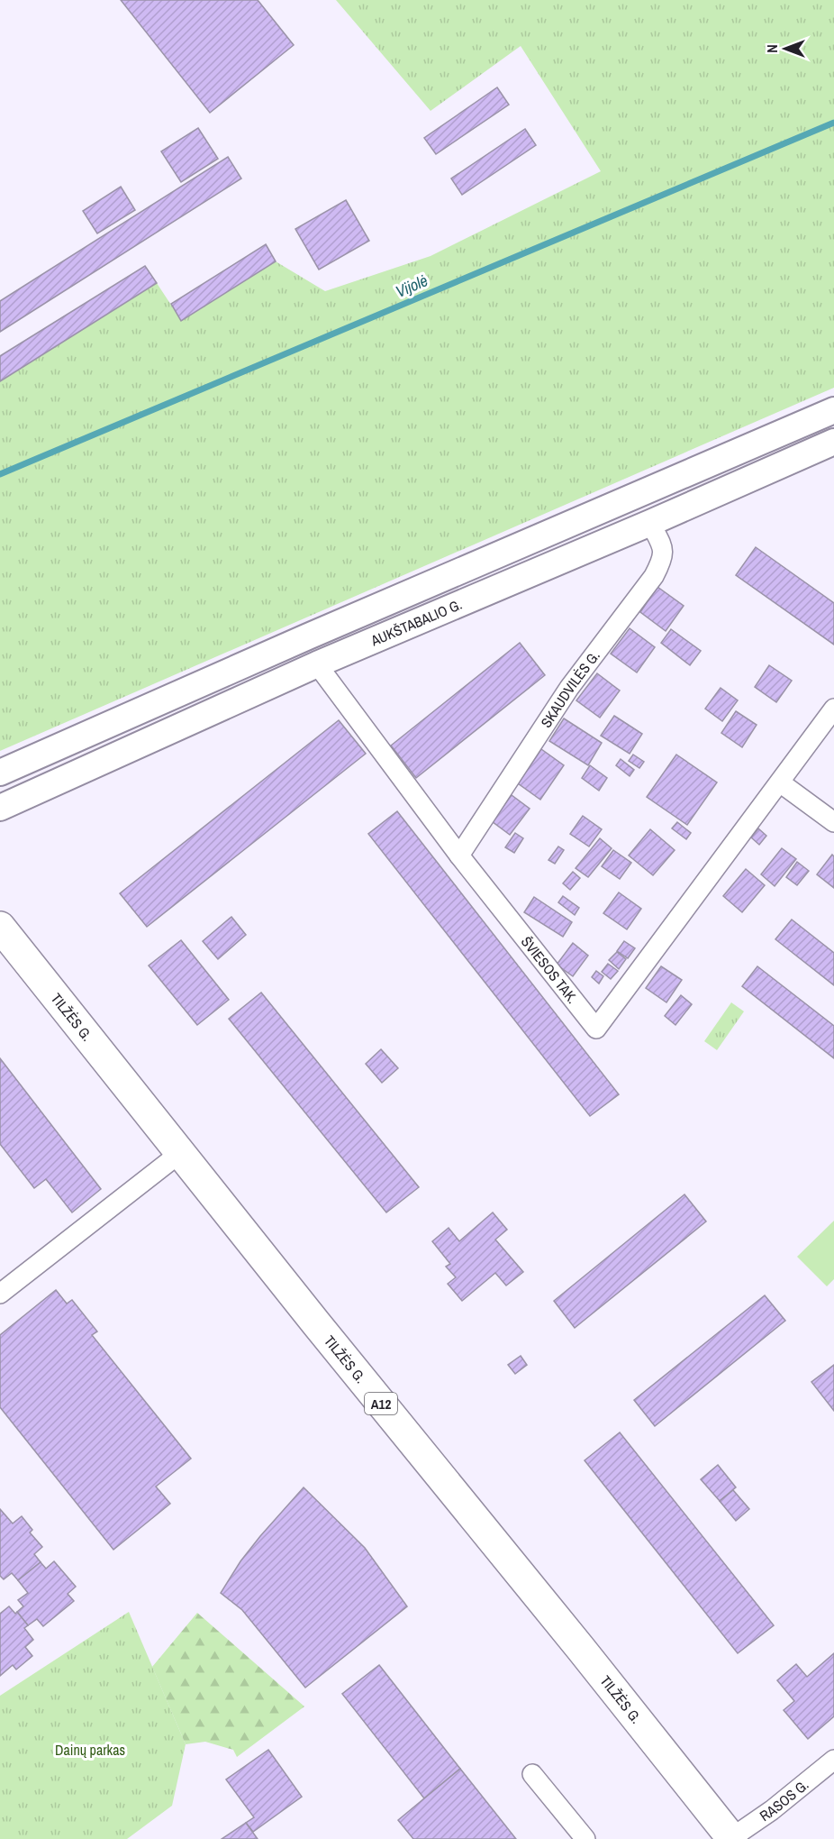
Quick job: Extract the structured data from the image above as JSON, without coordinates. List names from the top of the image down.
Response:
{
  "streets": {
    "highway": ["TILŽĖS G.", "A12"],
    "main road": ["AUKŠTABALIO G."],
    "street": ["SKAUDVILĖS G.", "ŠVIESOS TAK.", "RASOS G."]
  },
  "crossings": [
    ["AUKŠTABALIO G.", "SKAUDVILĖS G."],
    ["AUKŠTABALIO G.", "ŠVIESOS TAK."],
    ["SKAUDVILĖS G.", "ŠVIESOS TAK."],
    ["TILŽĖS G.", "RASOS G."]
  ],
  "water": ["Vijolė"],
  "parks": ["Dainų parkas"],
  "north": "left"
}
